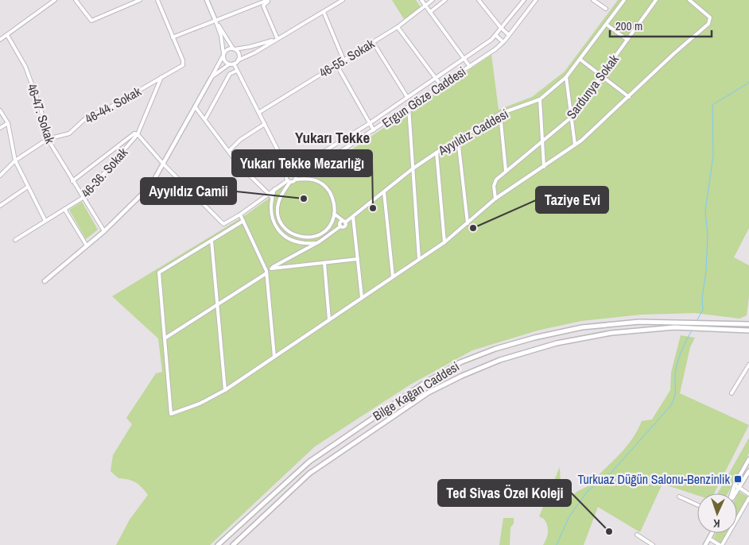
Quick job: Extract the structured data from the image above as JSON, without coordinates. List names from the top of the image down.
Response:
{
  "streets": {
    "main road": ["Bilge Kağan Caddesi"],
    "street": [
      "46-55. Sokak",
      "Sardunya Sokak",
      "Ergun Göze Caddesi",
      "46-44. Sokak",
      "46-47. Sokak",
      "Ayyıldız Caddesi",
      "46-36. Sokak"
    ]
  },
  "crossings": [
    ["46-44. Sokak", "46-47. Sokak"],
    ["46-44. Sokak", "46-36. Sokak"],
    ["46-47. Sokak", "46-36. Sokak"]
  ],
  "districts": ["Yukarı Tekke"],
  "places": {
    "other": [
      "Ayyıldız Camii",
      "Yukarı Tekke Mezarlığı",
      "Taziye Evi",
      "Ted Sivas Özel Koleji"
    ],
    "transit": ["Turkuaz Düğün Salonu-Benzinlik"]
  },
  "scale_bar": "200 m",
  "north": "bottom"
}
